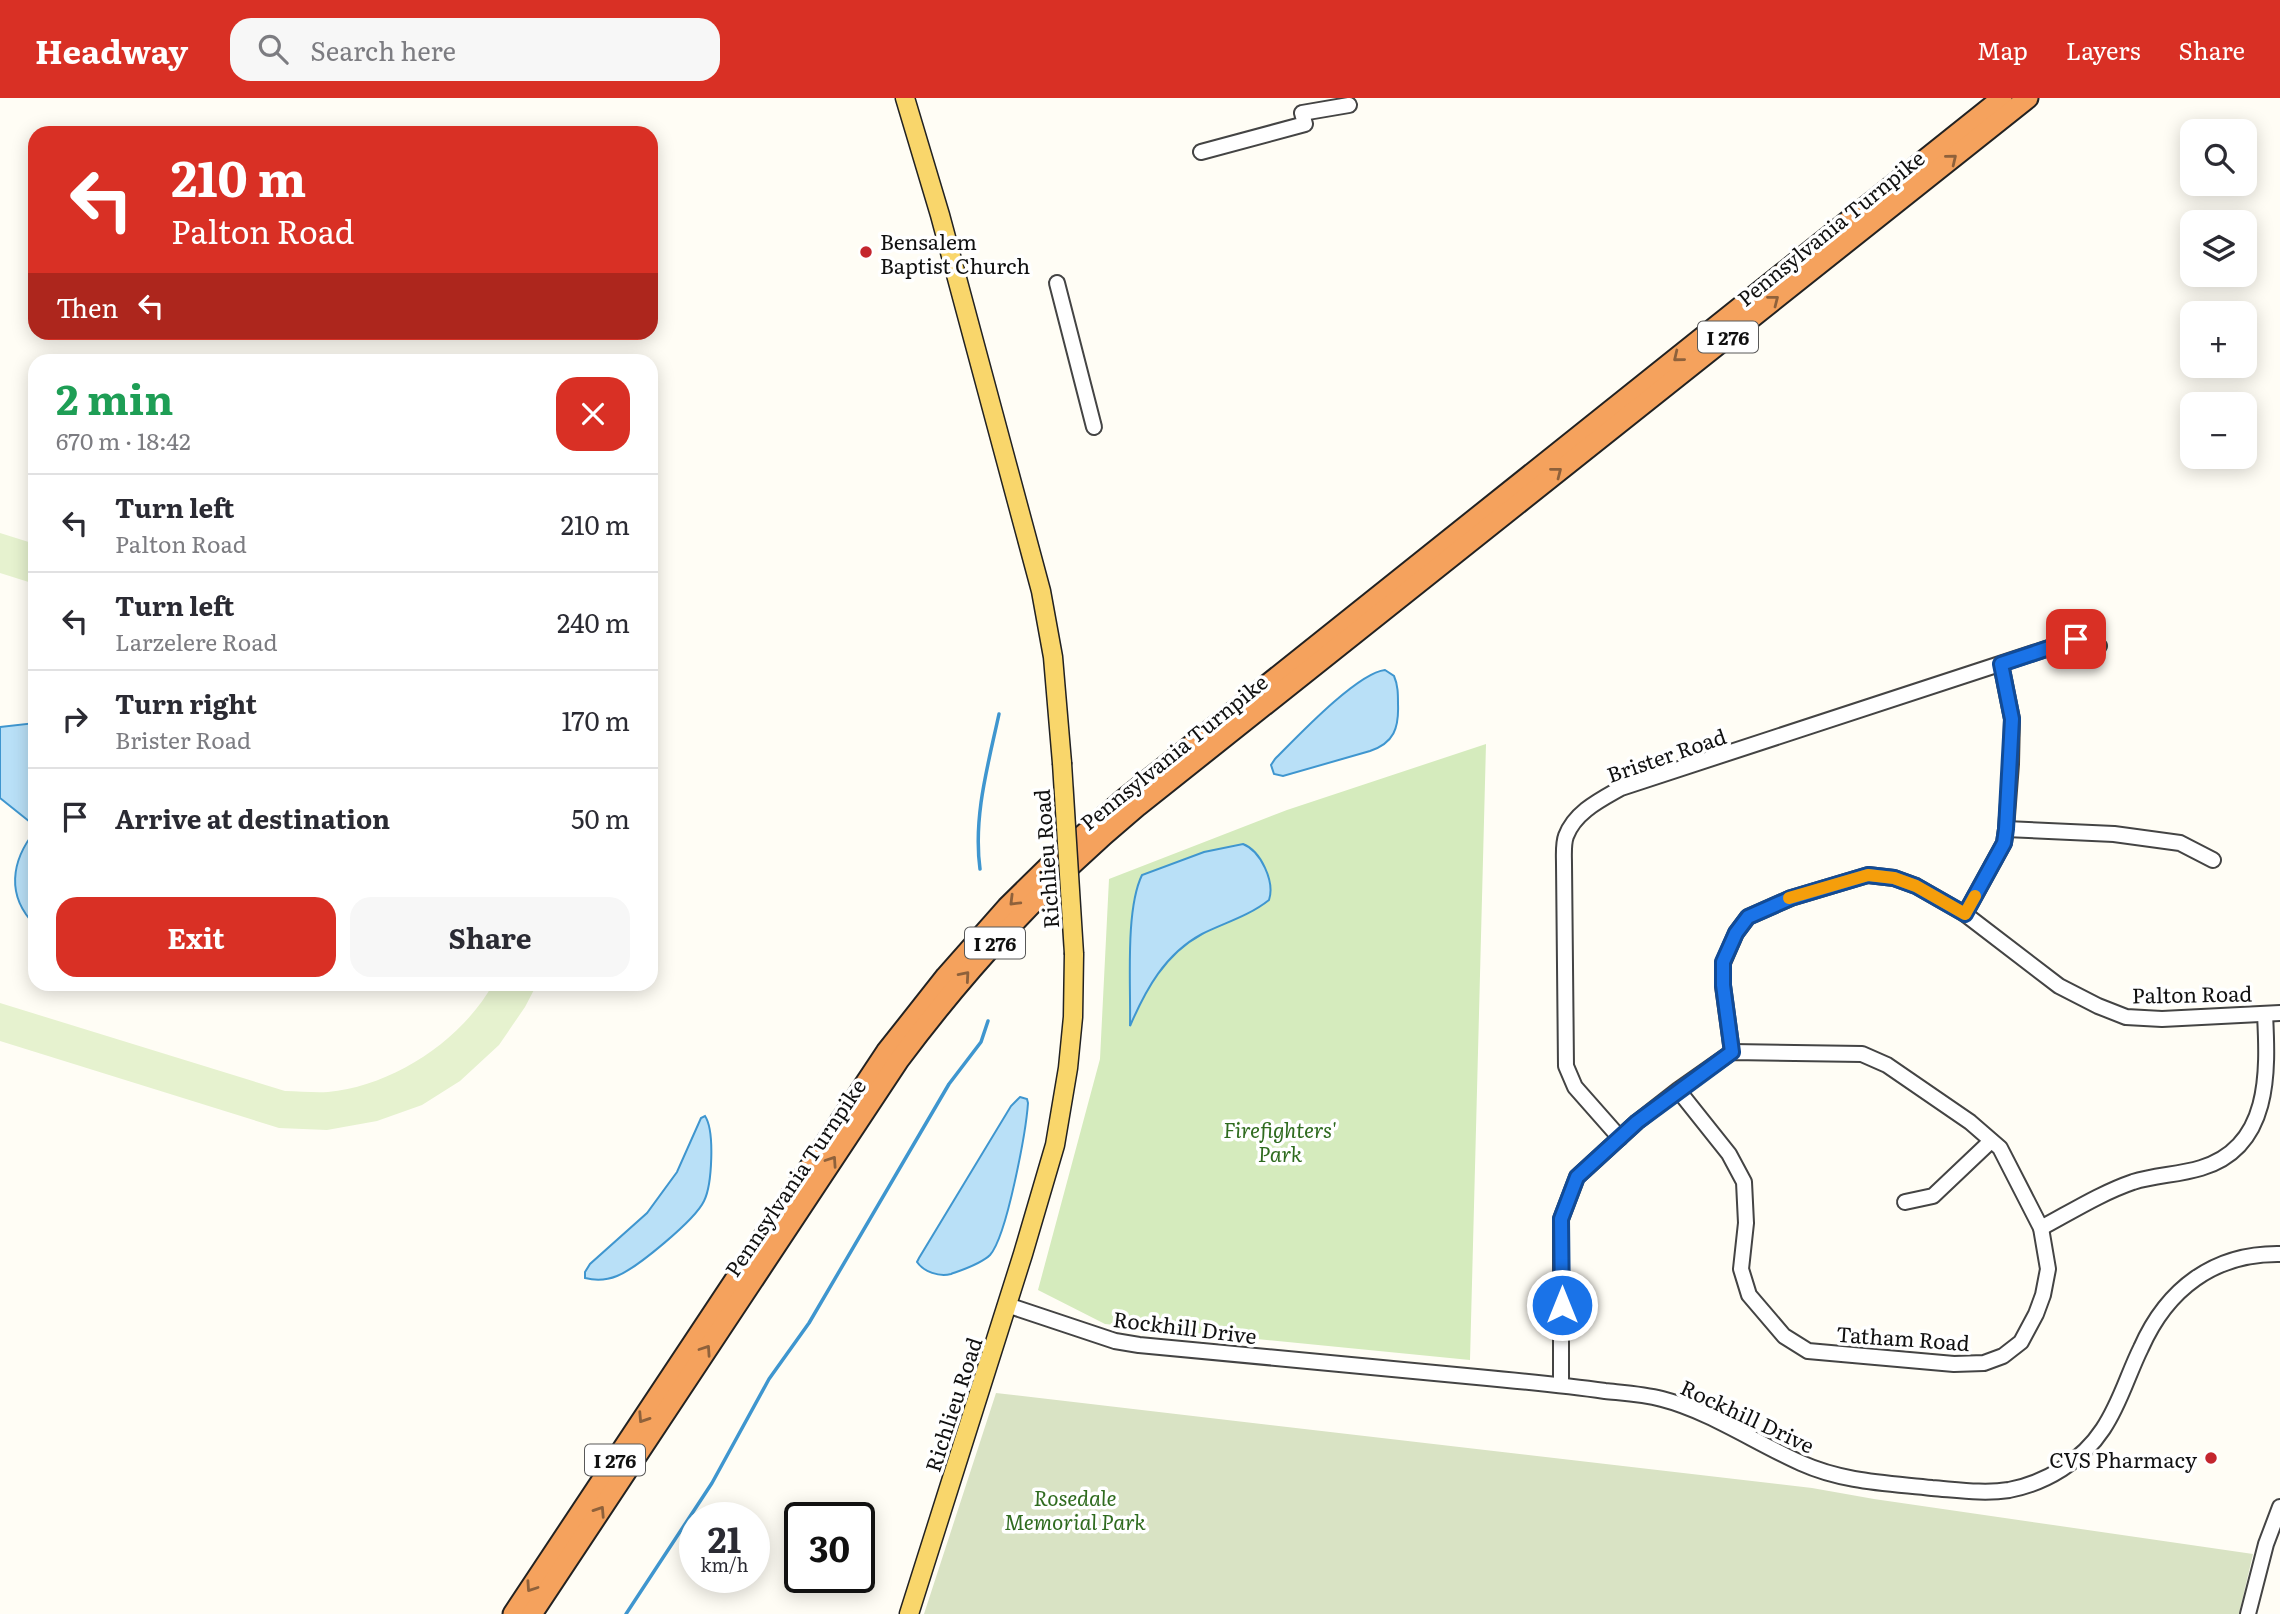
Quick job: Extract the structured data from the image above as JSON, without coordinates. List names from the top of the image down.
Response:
{
  "streets": {
    "highway": ["Pennsylvania Turnpike", "I 276"],
    "main road": ["Richlieu Road"],
    "street": [
      "Brister Road",
      "Palton Road",
      "Rockhill Drive",
      "Tatham Road"
    ]
  },
  "crossings": [
    ["Richlieu Road", "Rockhill Drive"],
    ["Palton Road", "Tatham Road"]
  ],
  "parks": ["Firefighters' Park", "Rosedale Memorial Park"],
  "places": ["Bensalem Baptist Church", "CVS Pharmacy"],
  "page": {
    "header": "Headway",
    "search": "Search here",
    "nav": ["Map", "Layers", "Share"],
    "map_buttons": ["+", "−"],
    "turn": ["210 m", "Palton Road"],
    "then": "Then",
    "heading": ["2 min", "670 m · 18:42"],
    "list": [
      {
        "name": "Turn left",
        "note": "Palton Road",
        "value": "210 m"
      },
      {
        "name": "Turn left",
        "note": "Larzelere Road",
        "value": "240 m"
      },
      {
        "name": "Turn right",
        "note": "Brister Road",
        "value": "170 m"
      },
      {
        "name": "Arrive at destination",
        "value": "50 m"
      }
    ],
    "buttons": ["Exit", "Share"],
    "speed": "21 km/h",
    "limit": "30"
  }
}
